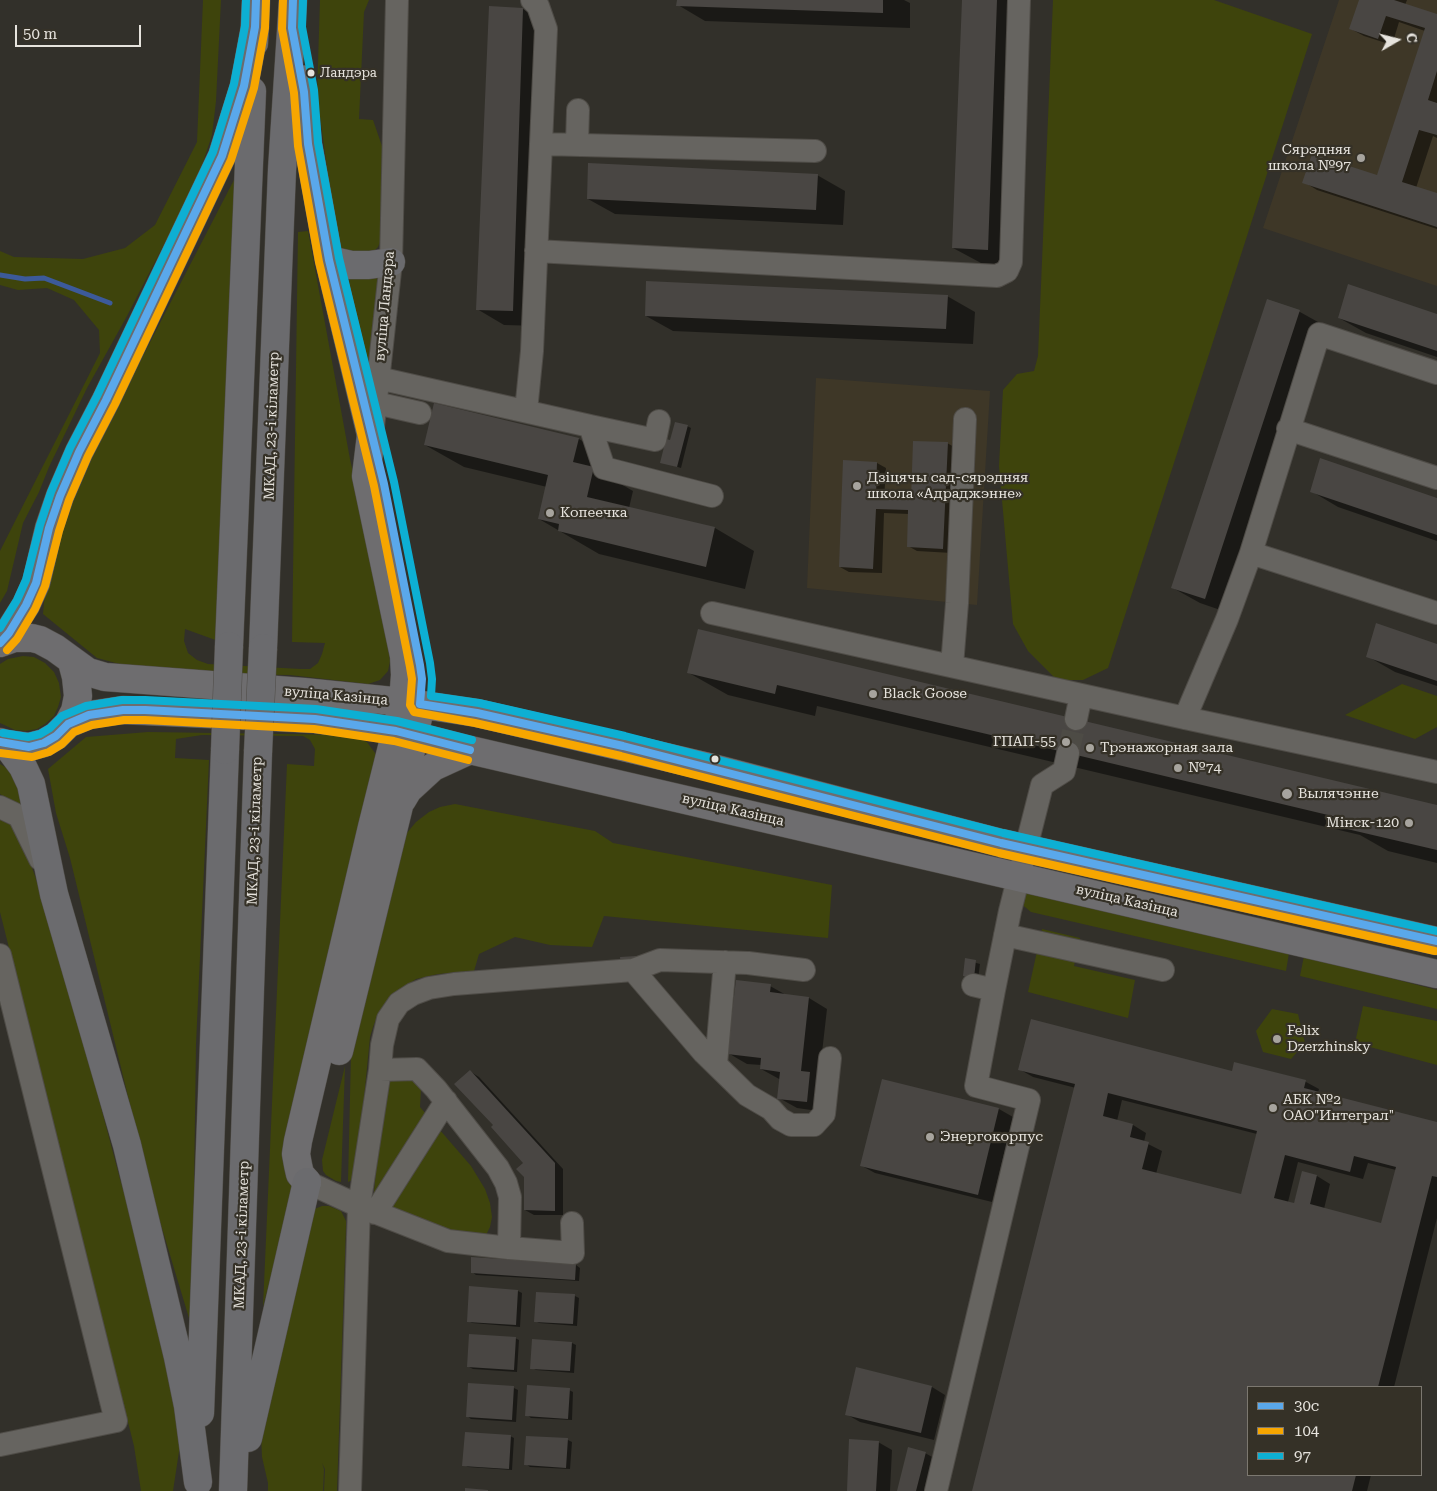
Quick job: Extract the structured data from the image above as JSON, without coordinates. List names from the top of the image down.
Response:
{
  "streets": {
    "highway": ["МКАД, 23-і кіламетр"],
    "main road": ["вуліца Ландэра", "вуліца Казінца"]
  },
  "crossings": [
    ["вуліца Ландэра", "вуліца Казінца"]
  ],
  "places": [
    "Ландэра",
    "Сярэдняя школа №97",
    "Дзіцячы сад-сярэдняя школа «Адраджэнне»",
    "Копеечка",
    "Black Goose",
    "ГПАП-55",
    "Трэнажорная зала",
    "№74",
    "Вылячэнне",
    "Мінск-120",
    "Felix Dzerzhinsky",
    "АБК №2 ОАО\"Интеграл\"",
    "Энергокорпус"
  ],
  "lines": ["transit line 30с", "transit line 104", "transit line 97"],
  "legend": ["30с", "104", "97"],
  "scale_bar": "50 m",
  "north": "right"
}
